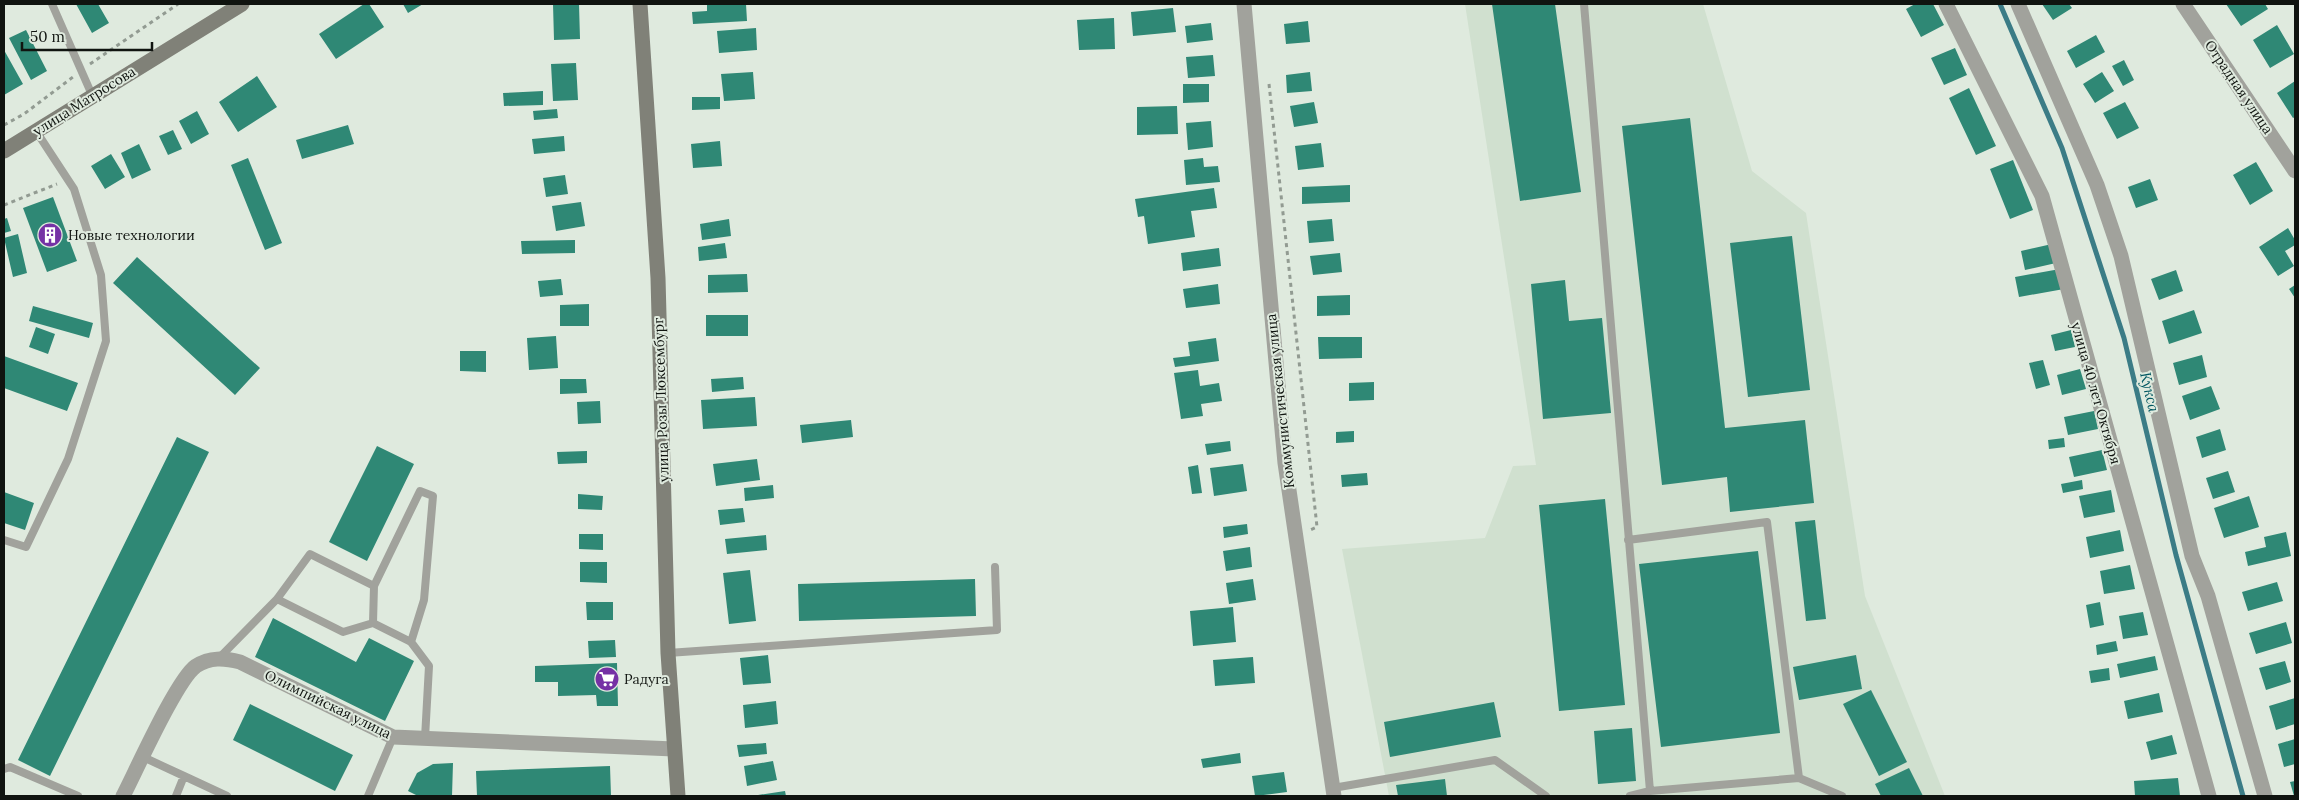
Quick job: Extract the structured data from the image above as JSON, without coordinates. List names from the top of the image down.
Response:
{
  "streets": {
    "street": [
      "Отрадная улица",
      "улица Матросова",
      "улица 40 лет Октября",
      "улица Розы Люксембург",
      "Коммунистическая улица",
      "Олимпийская улица"
    ]
  },
  "crossings": [
    ["улица Розы Люксембург", "Олимпийская улица"]
  ],
  "water": ["Кукса"],
  "places": {
    "building": ["Новые технологии"],
    "supermarket": ["Радуга"]
  },
  "scale_bar": "50 m"
}
